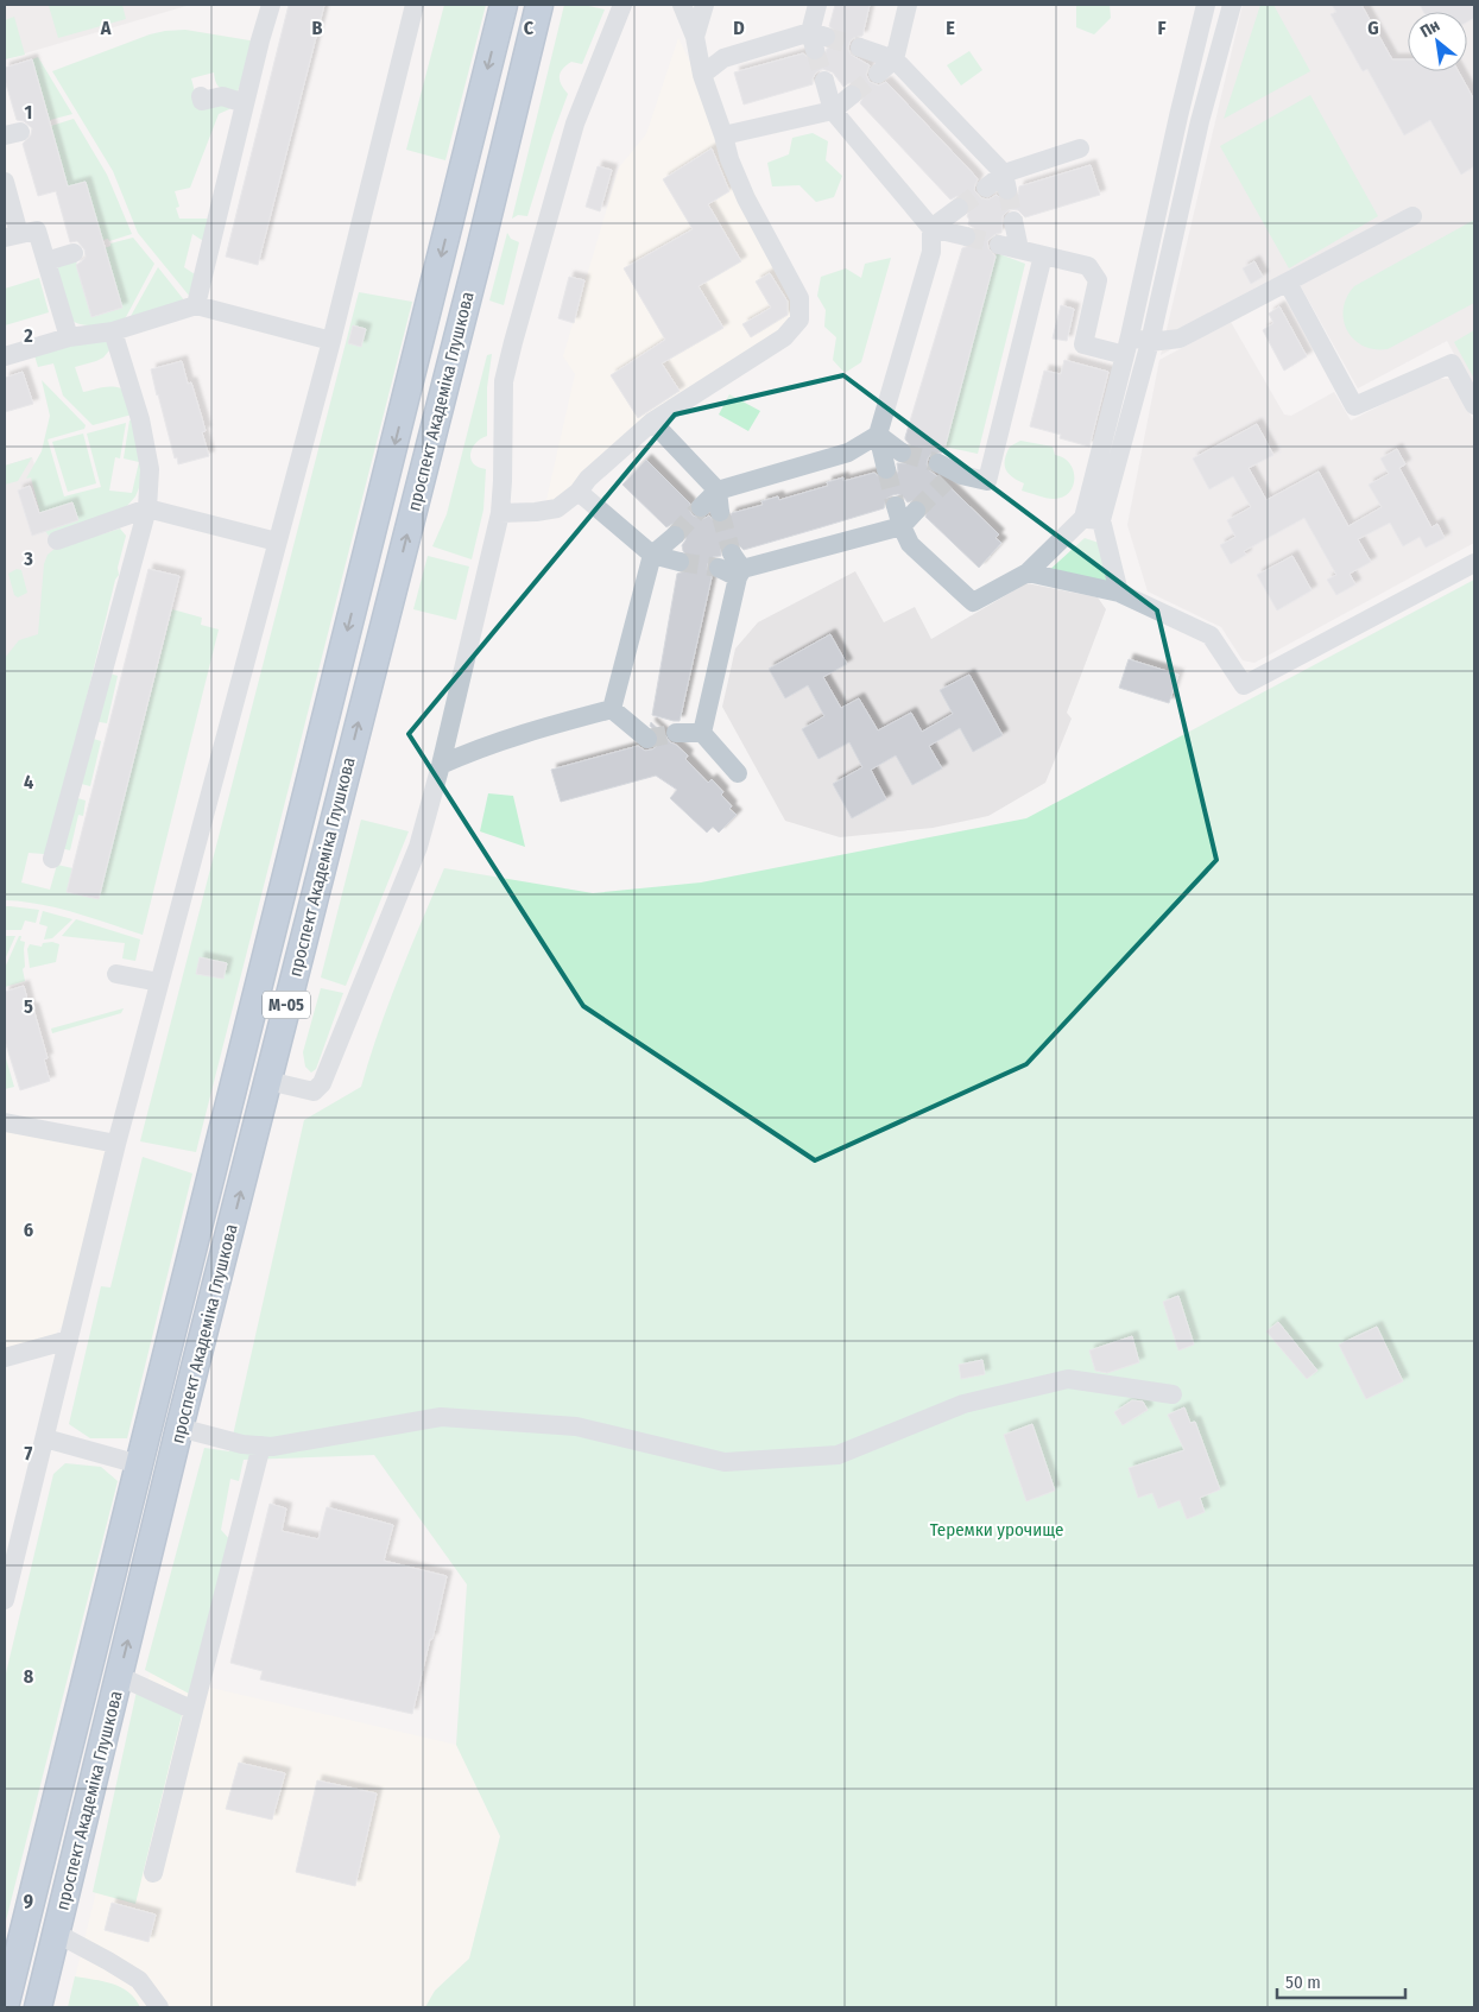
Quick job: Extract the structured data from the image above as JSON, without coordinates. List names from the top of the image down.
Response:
{
  "streets": {
    "highway": ["проспект Академіка Глушкова", "М-05"]
  },
  "parks": ["Теремки урочище"],
  "scale_bar": "50 m",
  "north": "top left",
  "grid": {
    "columns": [
      "A",
      "B",
      "C",
      "D",
      "E",
      "F",
      "G"
    ],
    "rows": [
      "1",
      "2",
      "3",
      "4",
      "5",
      "6",
      "7",
      "8",
      "9"
    ]
  }
}
